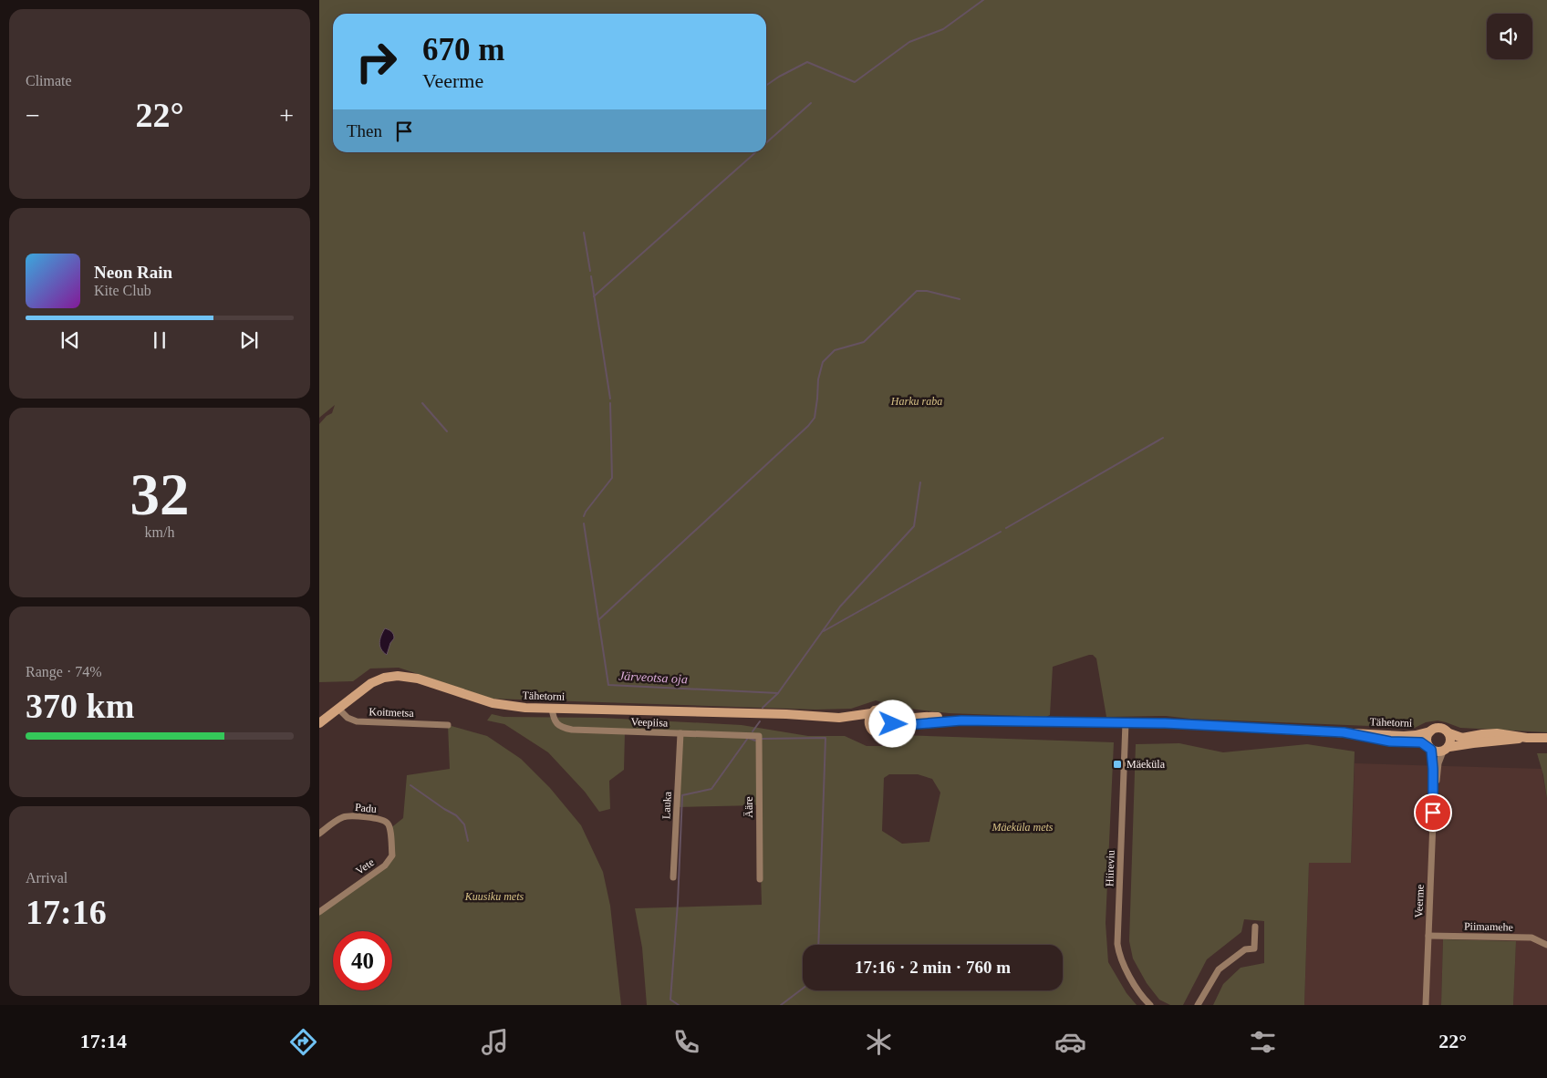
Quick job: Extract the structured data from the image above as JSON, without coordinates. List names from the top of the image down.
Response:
{
  "streets": {
    "street": [
      "Tähetorni",
      "Koitmetsa",
      "Veepiisa",
      "Lauka",
      "Ääre",
      "Padu",
      "Vete",
      "Hiireviu",
      "Veerme",
      "Piimamehe"
    ]
  },
  "crossings": [
    ["Tähetorni", "Koitmetsa"],
    ["Tähetorni", "Veepiisa"],
    ["Tähetorni", "Hiireviu"],
    ["Tähetorni", "Veerme"],
    ["Veepiisa", "Lauka"],
    ["Veepiisa", "Ääre"],
    ["Padu", "Vete"],
    ["Veerme", "Piimamehe"]
  ],
  "water": ["Järveotsa oja"],
  "parks": ["Harku raba", "Mäeküla mets", "Kuusiku mets"],
  "places": {
    "transit": ["Mäeküla"]
  },
  "page": {
    "tile": [
      "Climate",
      ["32", "km/h"],
      ["Range · 74%", "370 km"],
      ["Arrival", "17:16"]
    ],
    "turn": ["670 m", "Veerme"],
    "heat": ["−", "22°", "+"],
    "then": "Then",
    "song": ["Neon Rain", "Kite Club"],
    "limit": "40",
    "trip": "17:16 · 2 min · 760 m",
    "tabs": ["17:14", "22°"]
  }
}
